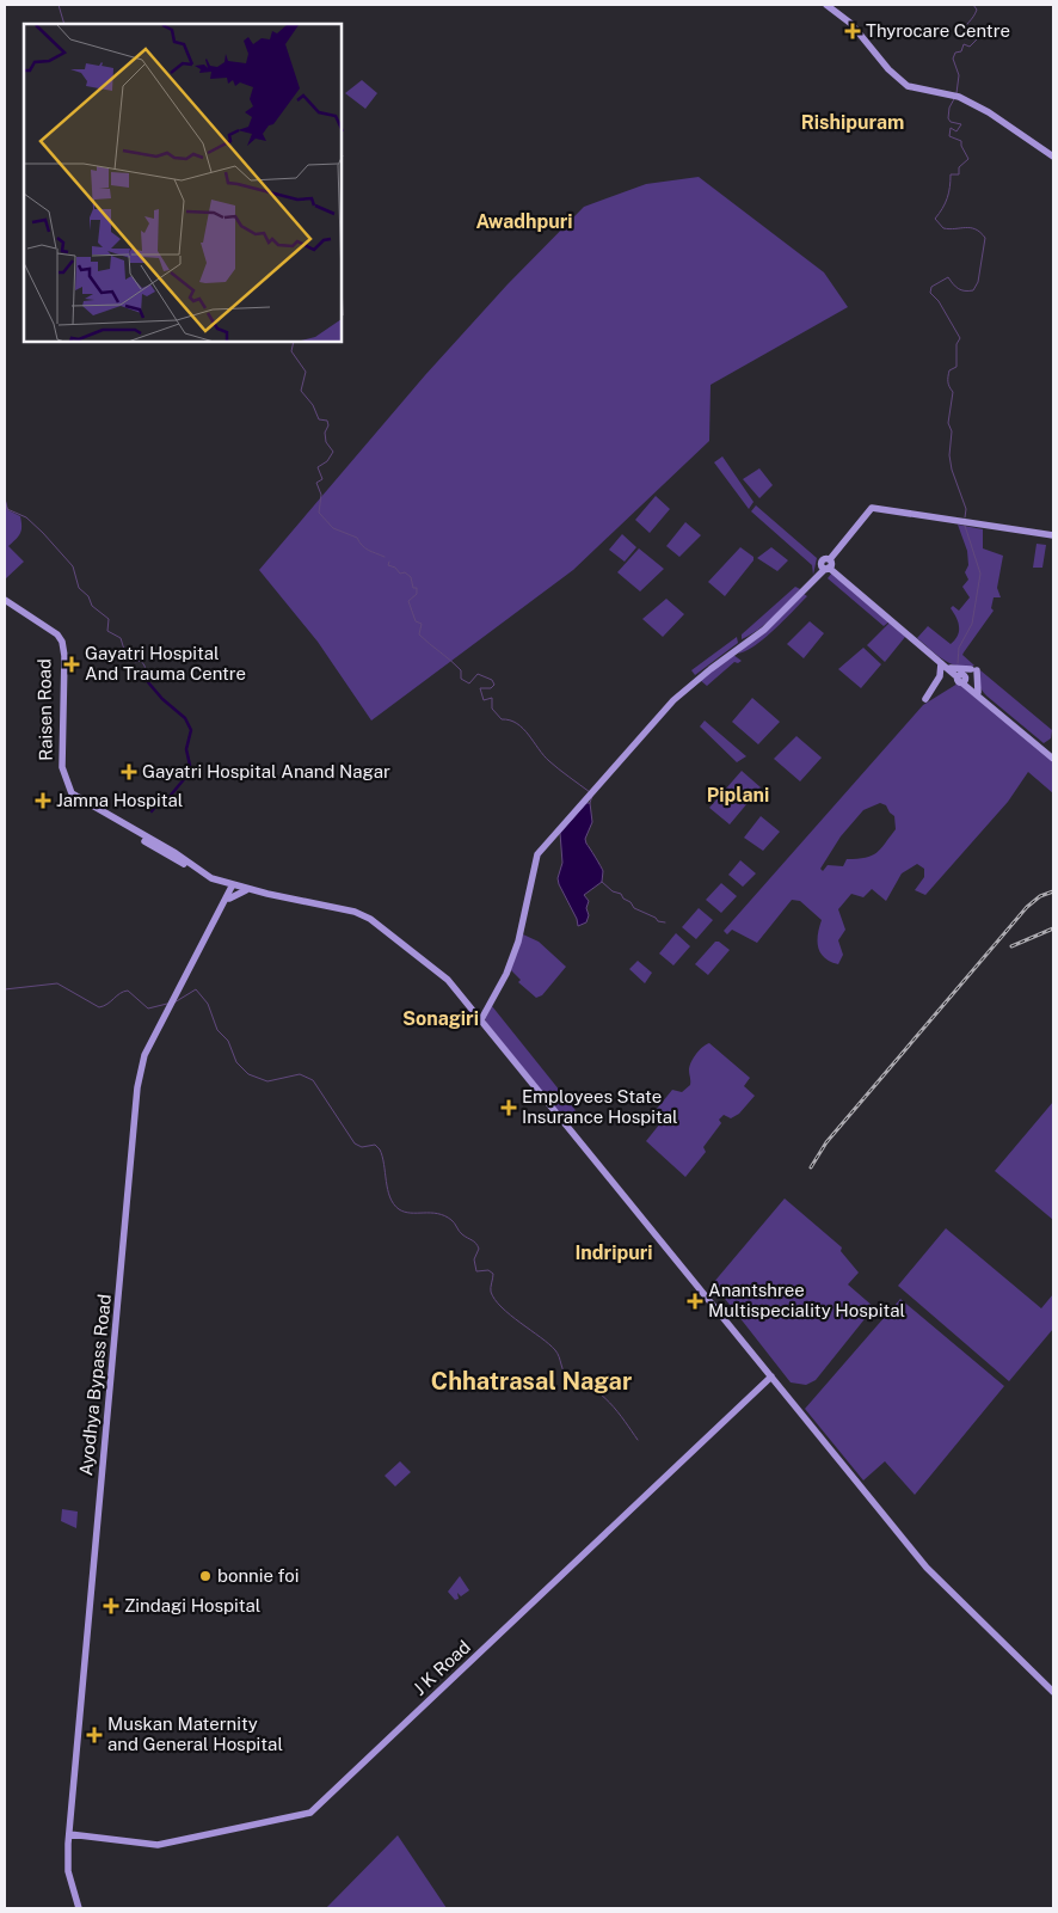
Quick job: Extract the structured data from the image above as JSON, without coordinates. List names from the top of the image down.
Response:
{
  "streets": {
    "main road": ["Raisen Road", "Ayodhya Bypass Road", "J K Road"]
  },
  "crossings": [
    ["Raisen Road", "Ayodhya Bypass Road"],
    ["Ayodhya Bypass Road", "J K Road"]
  ],
  "districts": [
    "Rishipuram",
    "Awadhpuri",
    "Piplani",
    "Sonagiri",
    "Indripuri",
    "Chhatrasal Nagar"
  ],
  "places": {
    "health": [
      "Thyrocare Centre",
      "Gayatri Hospital And Trauma Centre",
      "Gayatri Hospital Anand Nagar",
      "Jamna Hospital",
      "Employees State Insurance Hospital",
      "Anantshree Multispeciality Hospital",
      "Zindagi Hospital",
      "Muskan Maternity and General Hospital"
    ],
    "other": ["bonnie foi"]
  }
}
